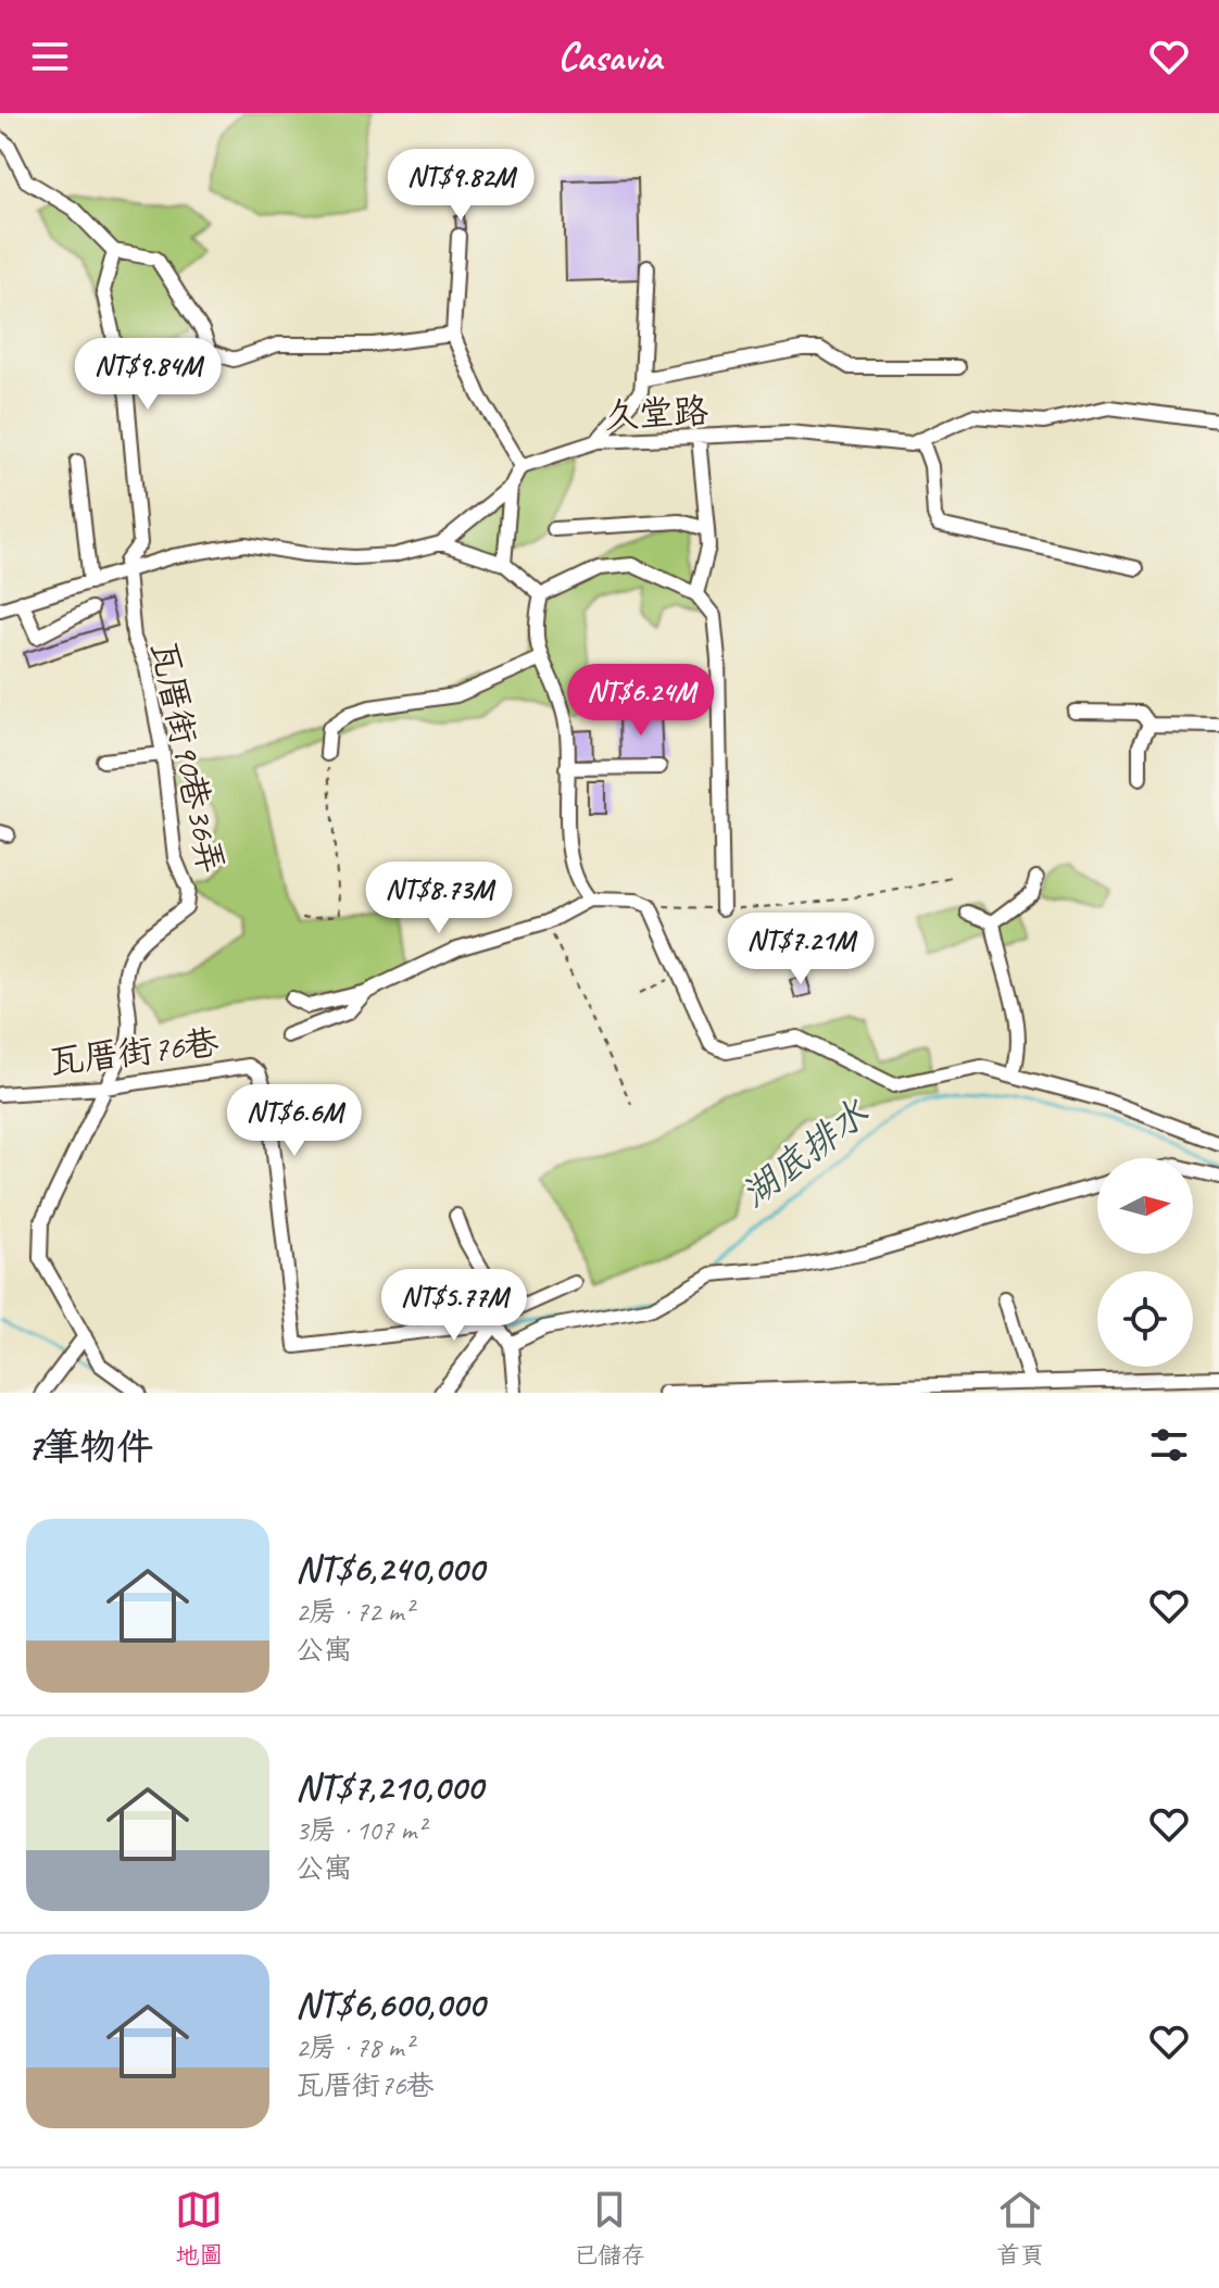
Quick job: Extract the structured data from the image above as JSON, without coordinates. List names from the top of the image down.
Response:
{
  "streets": {
    "street": ["久堂路", "瓦厝街90巷36弄", "瓦厝街76巷"]
  },
  "crossings": [
    ["瓦厝街90巷36弄", "瓦厝街76巷"]
  ],
  "water": ["湖底排水"],
  "north": "right",
  "page": {
    "header": "Casavia",
    "price": [
      "NT$9.82M",
      "NT$9.84M",
      "NT$6.24M",
      "NT$8.73M",
      "NT$7.21M",
      "NT$6.6M",
      "NT$5.77M"
    ],
    "heading": "7筆物件",
    "list": [
      {
        "name": "NT$6,240,000",
        "note": "2房 · 72 m² · 公寓"
      },
      {
        "name": "NT$7,210,000",
        "note": "3房 · 107 m² · 公寓"
      },
      {
        "name": "NT$6,600,000",
        "note": "2房 · 78 m² · 瓦厝街76巷"
      }
    ],
    "tabs": ["地圖", "已儲存", "首頁"]
  }
}
